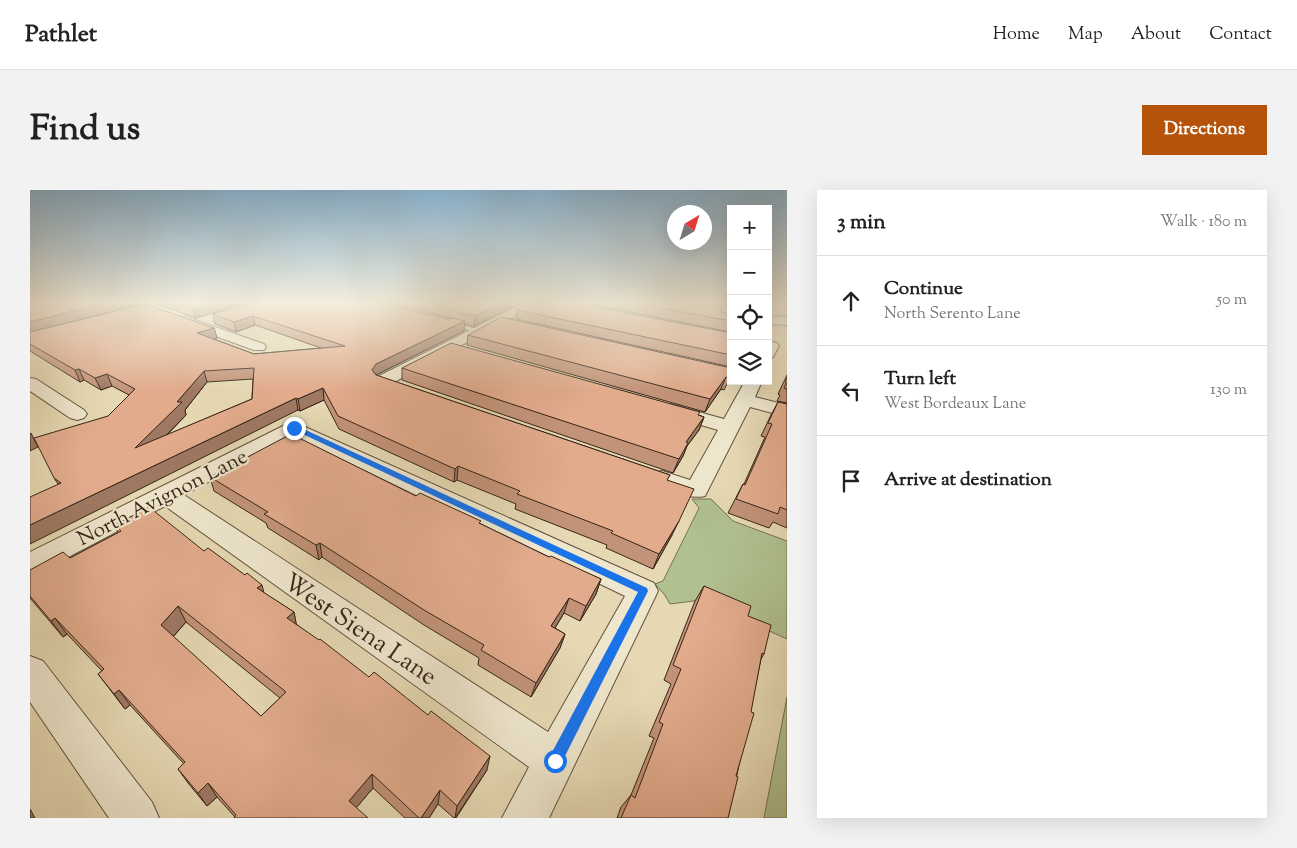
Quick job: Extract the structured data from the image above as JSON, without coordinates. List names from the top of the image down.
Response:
{
  "streets": {
    "street": ["North Avignon Lane", "West Siena Lane"]
  },
  "crossings": [
    ["North Avignon Lane", "West Siena Lane"]
  ],
  "north": "top right",
  "page": {
    "header": "Pathlet",
    "nav": [
      "Home",
      "Map",
      "About",
      "Contact"
    ],
    "title": "Find us",
    "buttons": "Directions",
    "heading": ["3 min", "Walk · 180 m"],
    "map_buttons": ["+", "−"],
    "list": [
      ["Continue", "North Serento Lane", "50 m"],
      ["Turn left", "West Bordeaux Lane", "130 m"],
      "Arrive at destination"
    ]
  }
}
